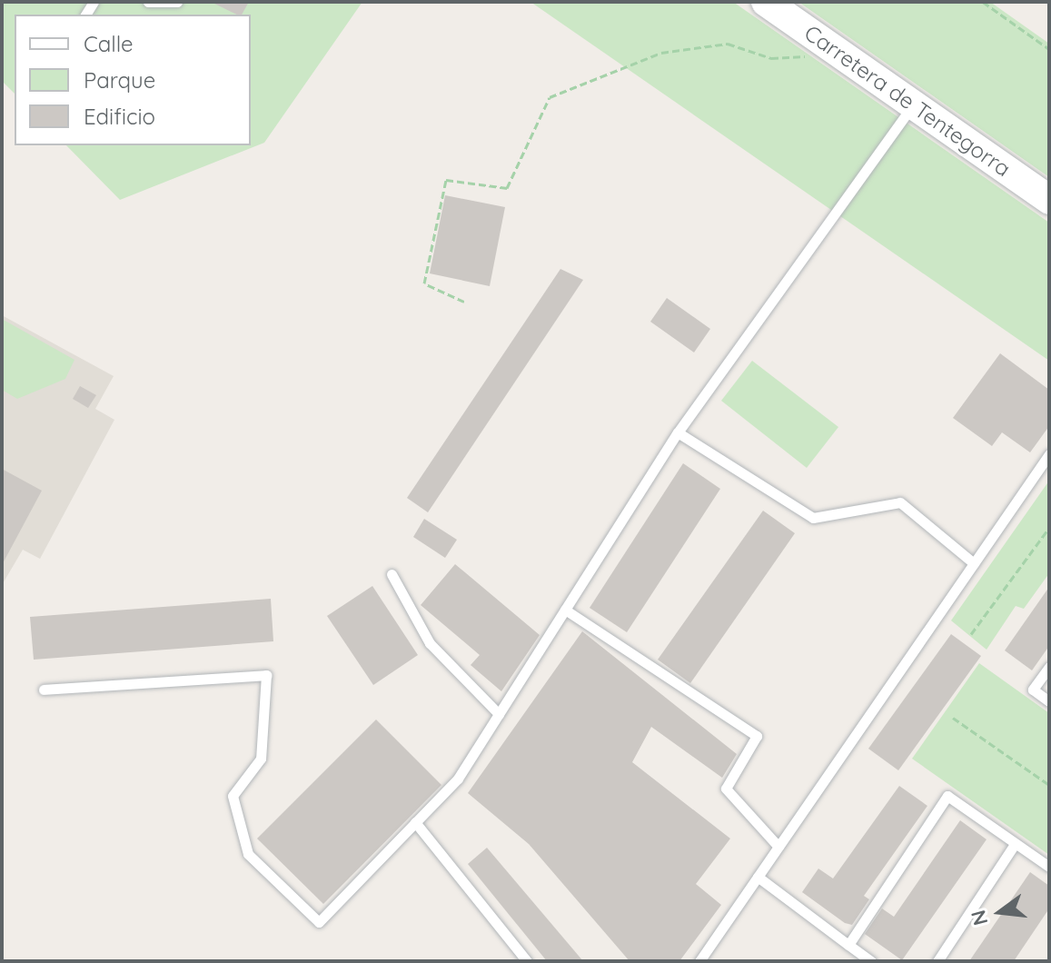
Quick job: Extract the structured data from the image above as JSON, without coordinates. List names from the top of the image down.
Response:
{
  "streets": {
    "main road": ["Carretera de Tentegorra"]
  },
  "legend": ["Calle", "Parque", "Edificio"],
  "north": "left"
}
